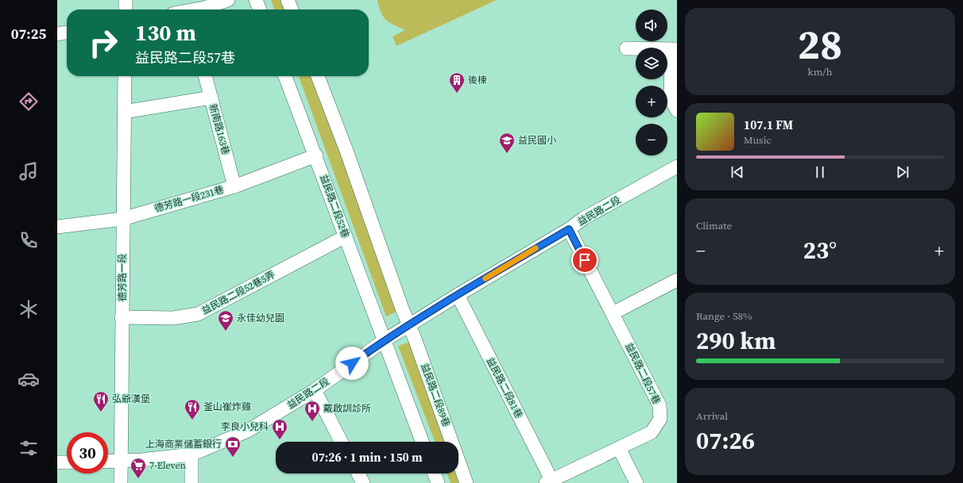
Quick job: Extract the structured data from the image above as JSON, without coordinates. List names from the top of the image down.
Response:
{
  "streets": {
    "street": [
      "新南路163巷",
      "德芳路一段231巷",
      "益民路二段52巷",
      "益民路二段",
      "德芳路一段",
      "益民路二段52巷5弄",
      "益民路二段57巷",
      "益民路二段81巷",
      "益民路二段89巷"
    ]
  },
  "crossings": [
    ["新南路163巷", "德芳路一段231巷"],
    ["德芳路一段231巷", "益民路二段52巷"],
    ["德芳路一段231巷", "德芳路一段"],
    ["益民路二段52巷", "益民路二段"],
    ["益民路二段52巷", "益民路二段52巷5弄"],
    ["益民路二段", "德芳路一段"],
    ["益民路二段", "益民路二段57巷"],
    ["益民路二段", "益民路二段81巷"],
    ["益民路二段", "益民路二段89巷"],
    ["德芳路一段", "益民路二段52巷5弄"],
    ["益民路二段57巷", "益民路二段81巷"]
  ],
  "places": {
    "building": ["後棟"],
    "school or university": ["益民國小", "永佳幼兒園"],
    "restaurant": ["弘爺漢堡", "釜山崔炸雞"],
    "hospital": ["戴啟訓診所", "李良小兒科"],
    "bank": ["上海商業儲蓄銀行"],
    "supermarket": ["7-Eleven"]
  },
  "page": {
    "tabs": "07:25",
    "tile": [
      ["28", "km/h"],
      "Climate",
      ["Range · 58%", "290 km"],
      ["Arrival", "07:26"]
    ],
    "map_buttons": ["+", "−"],
    "turn": ["130 m", "益民路二段57巷"],
    "song": ["107.1 FM", "Music"],
    "heat": ["−", "23°", "+"],
    "limit": "30",
    "trip": "07:26 · 1 min · 150 m"
  }
}
